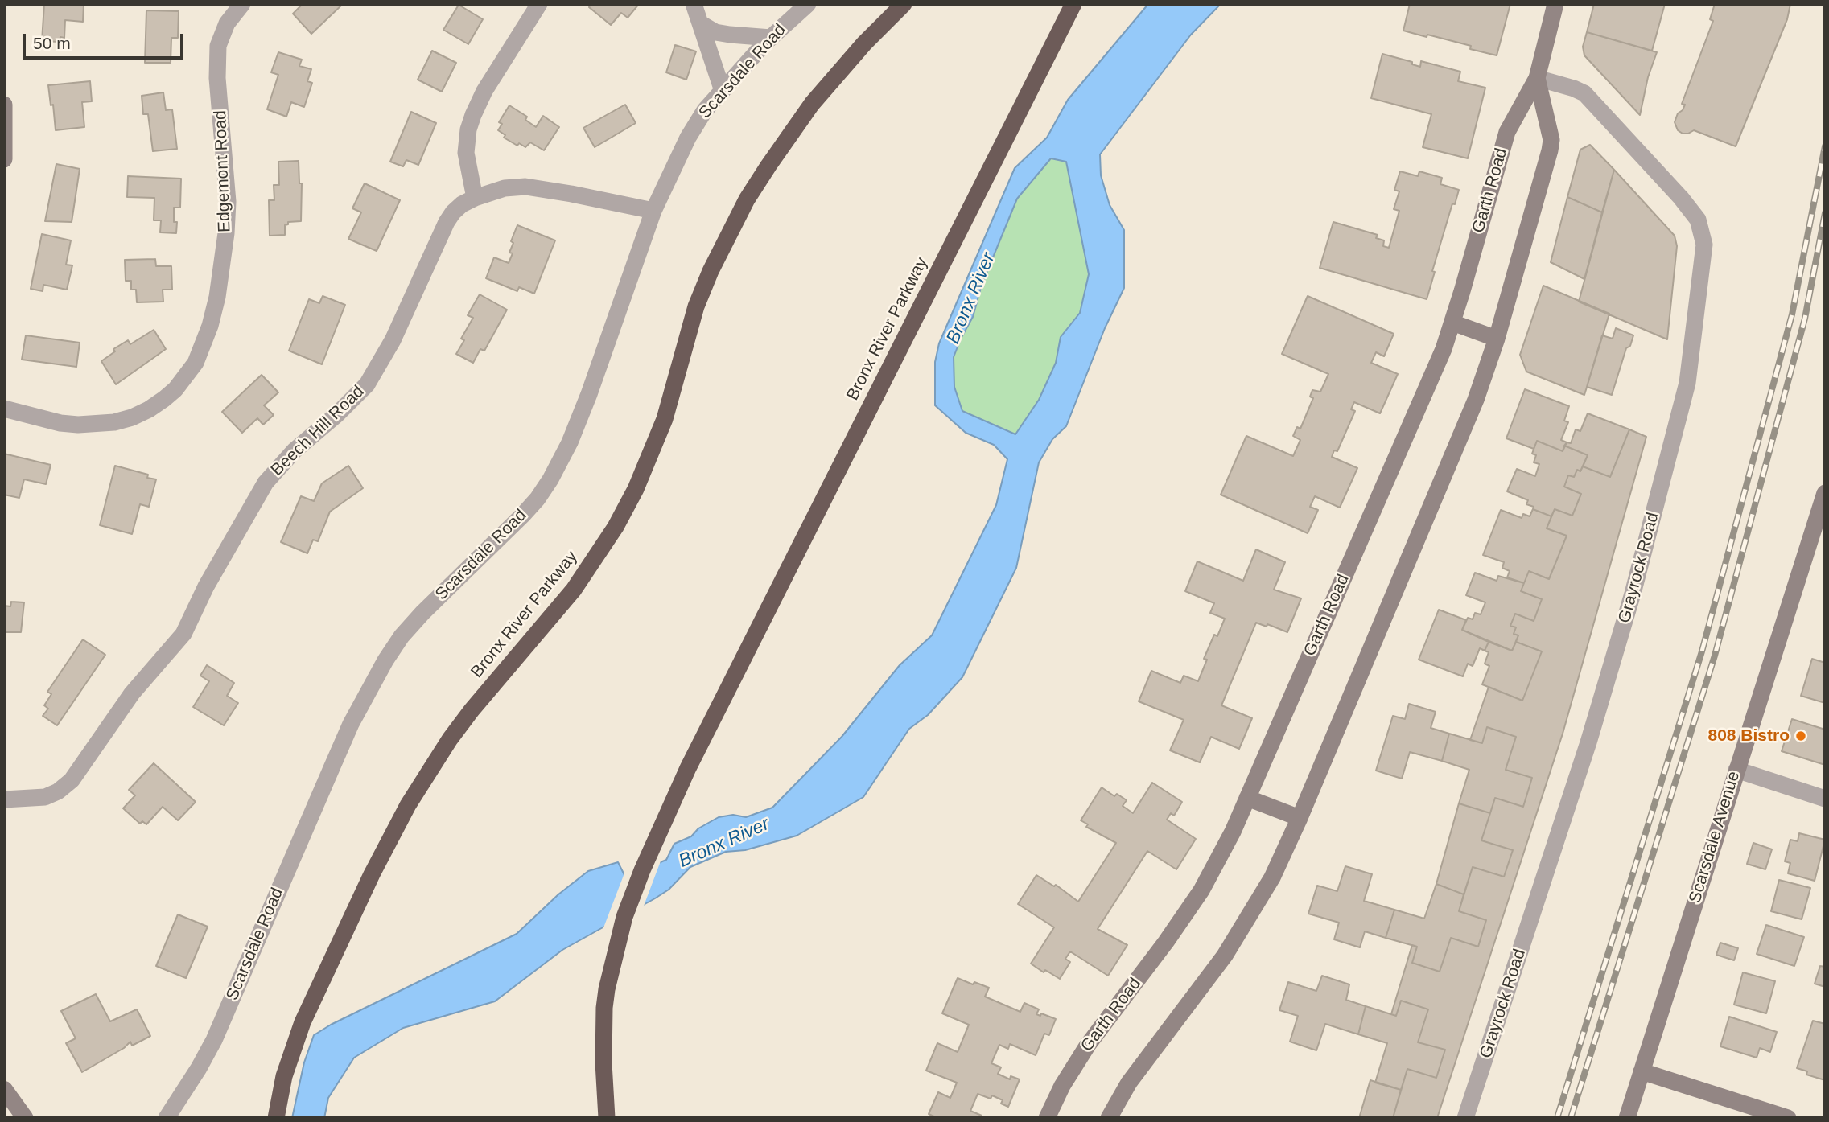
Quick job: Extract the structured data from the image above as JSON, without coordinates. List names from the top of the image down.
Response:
{
  "streets": {
    "highway": ["Bronx River Parkway"],
    "street": [
      "Scarsdale Road",
      "Edgemont Road",
      "Garth Road",
      "Beech Hill Road",
      "Grayrock Road",
      "Scarsdale Avenue"
    ]
  },
  "crossings": [
    ["Scarsdale Road", "Beech Hill Road"],
    ["Garth Road", "Grayrock Road"]
  ],
  "water": ["Bronx River"],
  "places": ["808 Bistro"],
  "scale_bar": "50 m"
}
